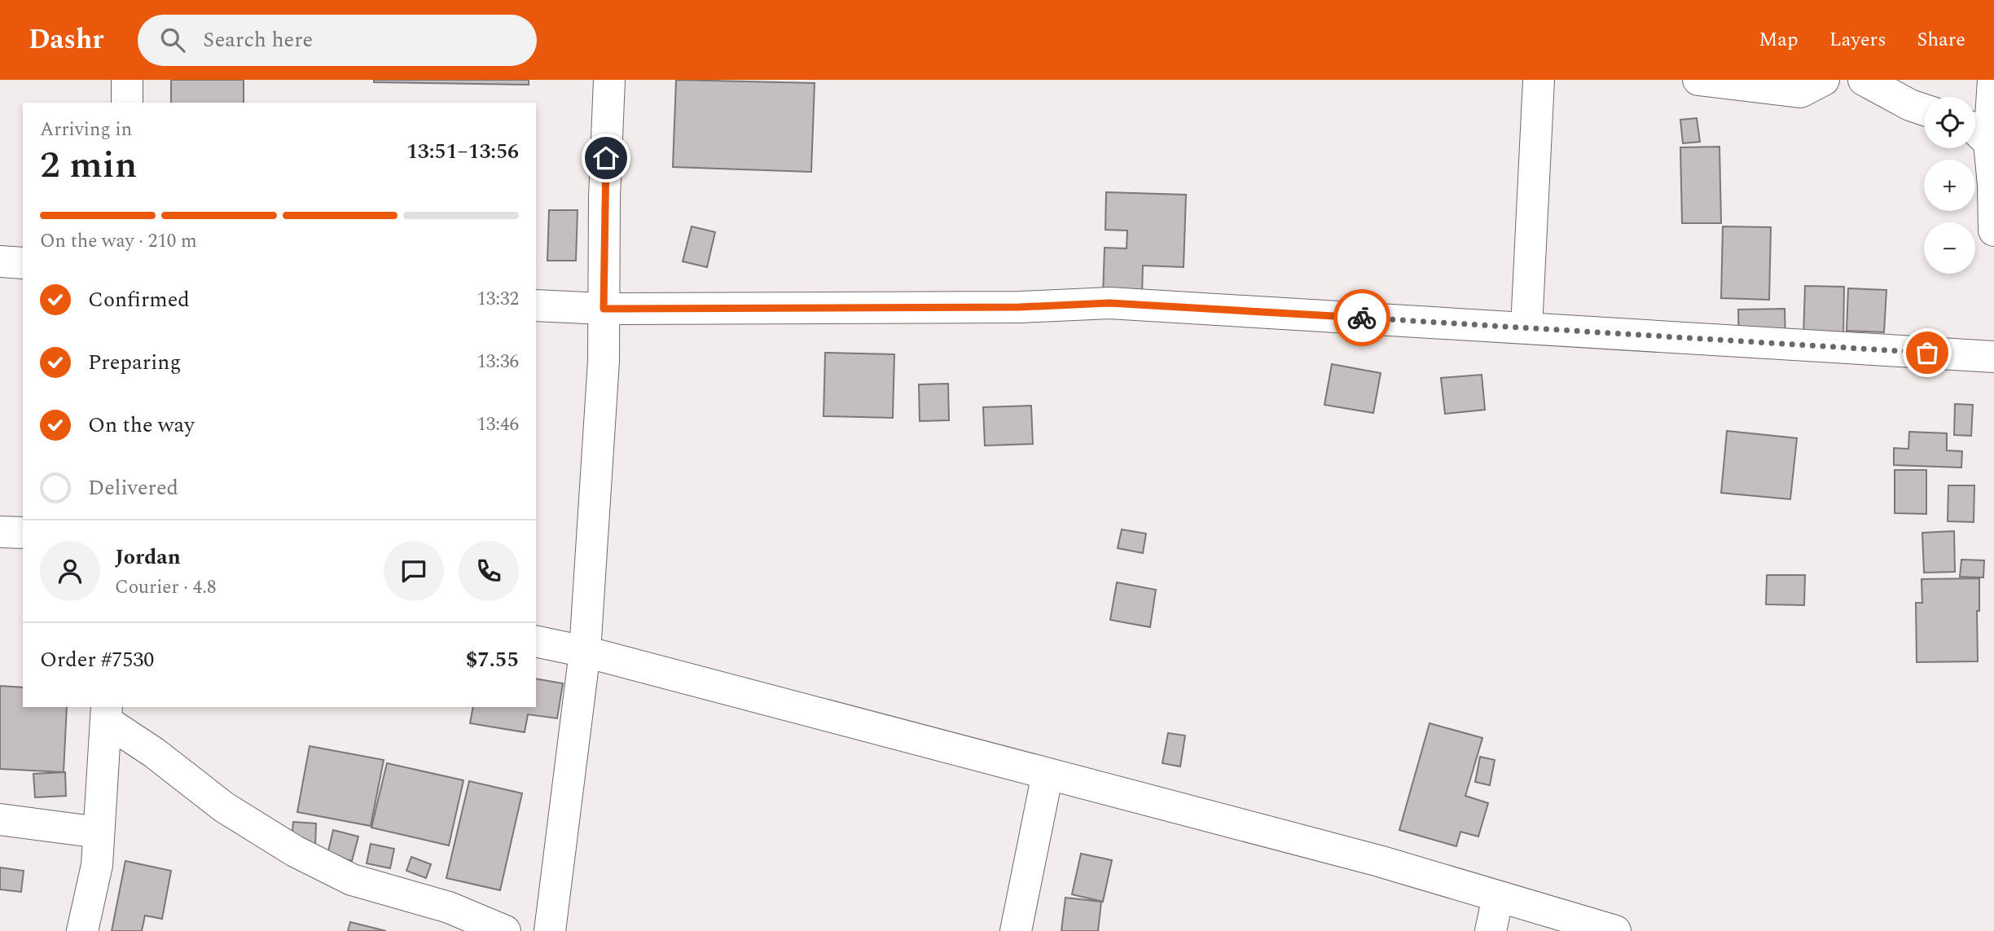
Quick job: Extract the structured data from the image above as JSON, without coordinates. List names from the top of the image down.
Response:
{
  "page": {
    "header": "Dashr",
    "search": "Search here",
    "nav": ["Map", "Layers", "Share"],
    "map_buttons": ["+", "−"],
    "heading": ["2 min", "Arriving in", "13:51–13:56"],
    "panel": [
      "Jordan",
      "Courier · 4.8",
      "Order #7530",
      "$7.55"
    ],
    "bar": "On the way · 210 m",
    "list": [
      ["Confirmed", "13:32"],
      ["Preparing", "13:36"],
      ["On the way", "13:46"],
      "Delivered"
    ]
  }
}
